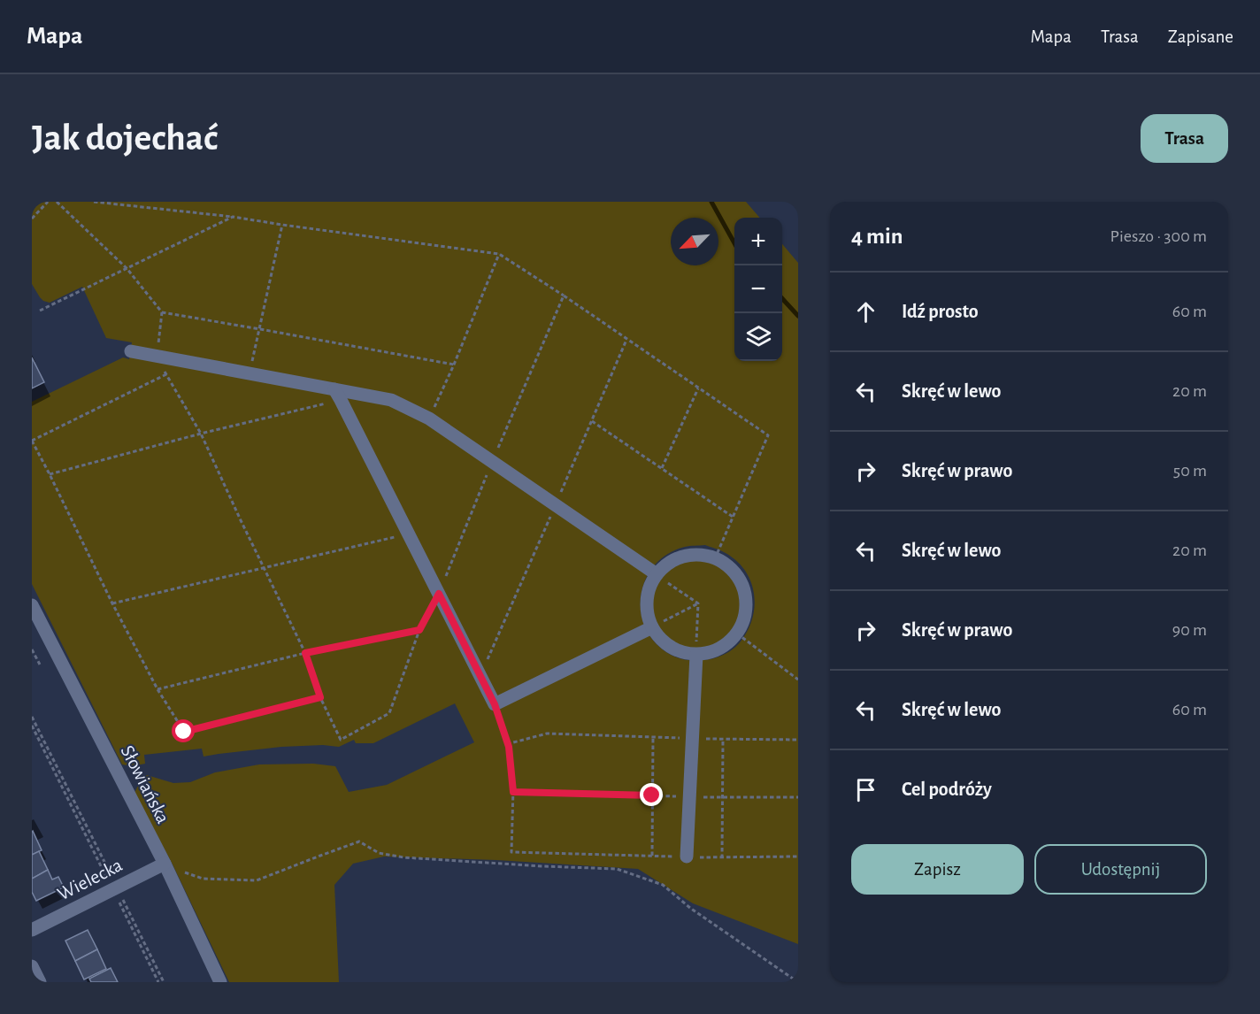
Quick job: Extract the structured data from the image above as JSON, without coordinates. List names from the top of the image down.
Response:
{
  "streets": {
    "street": ["Słowiańska", "Wielecka"]
  },
  "crossings": [
    ["Słowiańska", "Wielecka"]
  ],
  "north": "bottom left",
  "page": {
    "header": "Mapa",
    "nav": ["Mapa", "Trasa", "Zapisane"],
    "buttons": [
      "Trasa",
      ["Zapisz", "Udostępnij"]
    ],
    "title": "Jak dojechać",
    "heading": ["4 min", "Pieszo · 300 m"],
    "map_buttons": ["+", "−"],
    "list": [
      ["Idź prosto", "60 m"],
      ["Skręć w lewo", "20 m"],
      ["Skręć w prawo", "50 m"],
      ["Skręć w lewo", "20 m"],
      ["Skręć w prawo", "90 m"],
      ["Skręć w lewo", "60 m"],
      "Cel podróży"
    ]
  }
}
